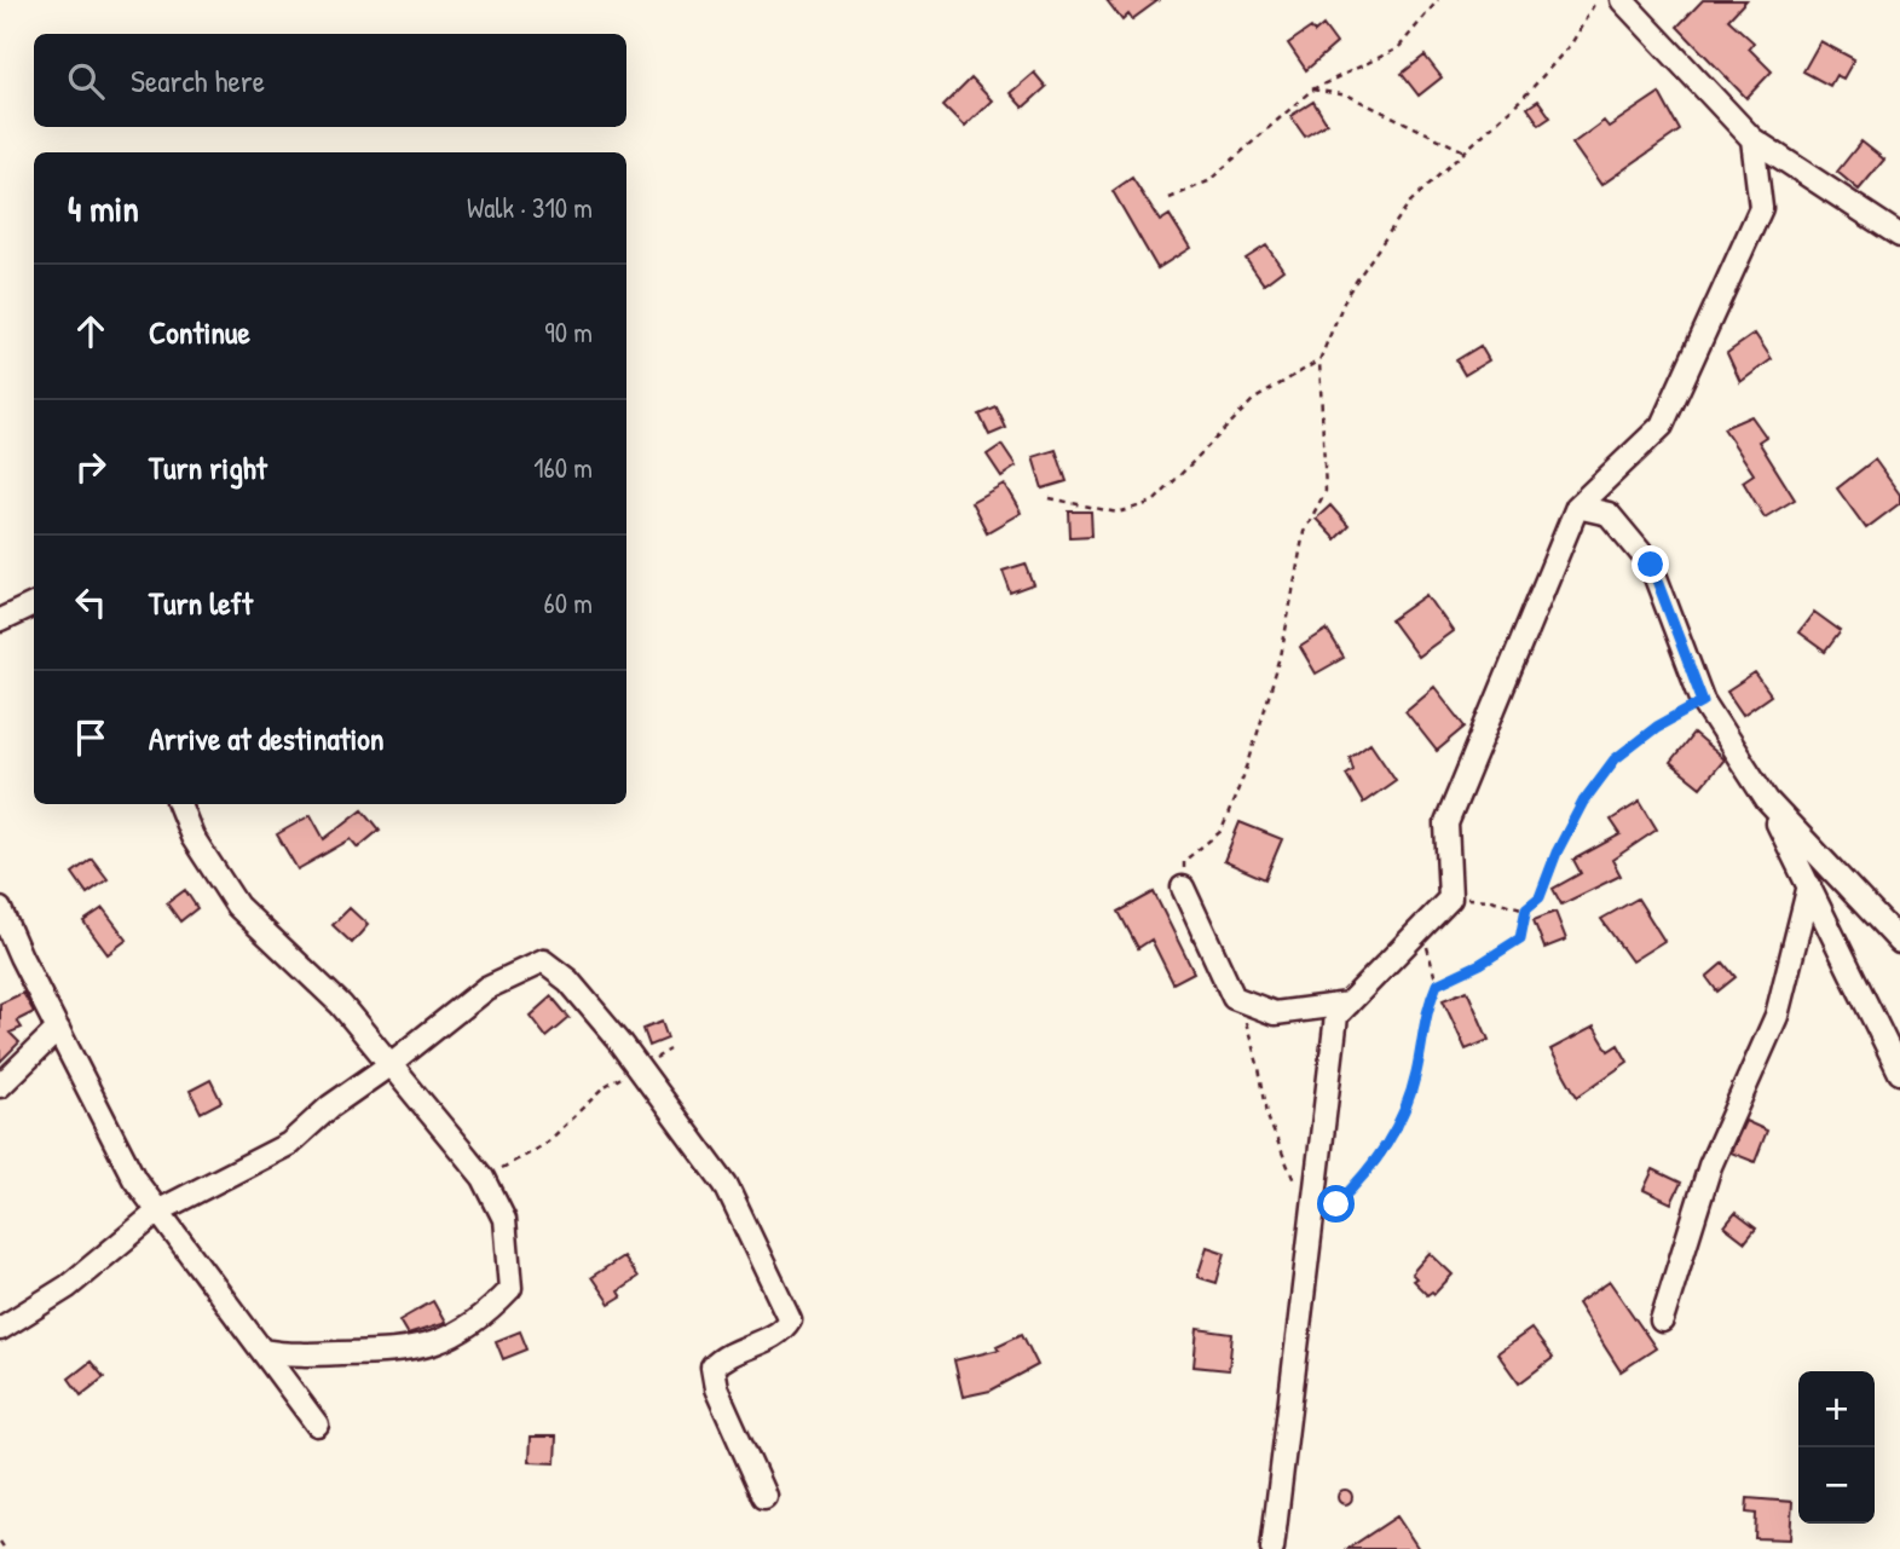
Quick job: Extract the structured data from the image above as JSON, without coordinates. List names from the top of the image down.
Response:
{
  "page": {
    "search": "Search here",
    "heading": ["4 min", "Walk · 310 m"],
    "list": [
      ["Continue", "90 m"],
      ["Turn right", "160 m"],
      ["Turn left", "60 m"],
      "Arrive at destination"
    ],
    "map_buttons": ["+", "−"]
  }
}
